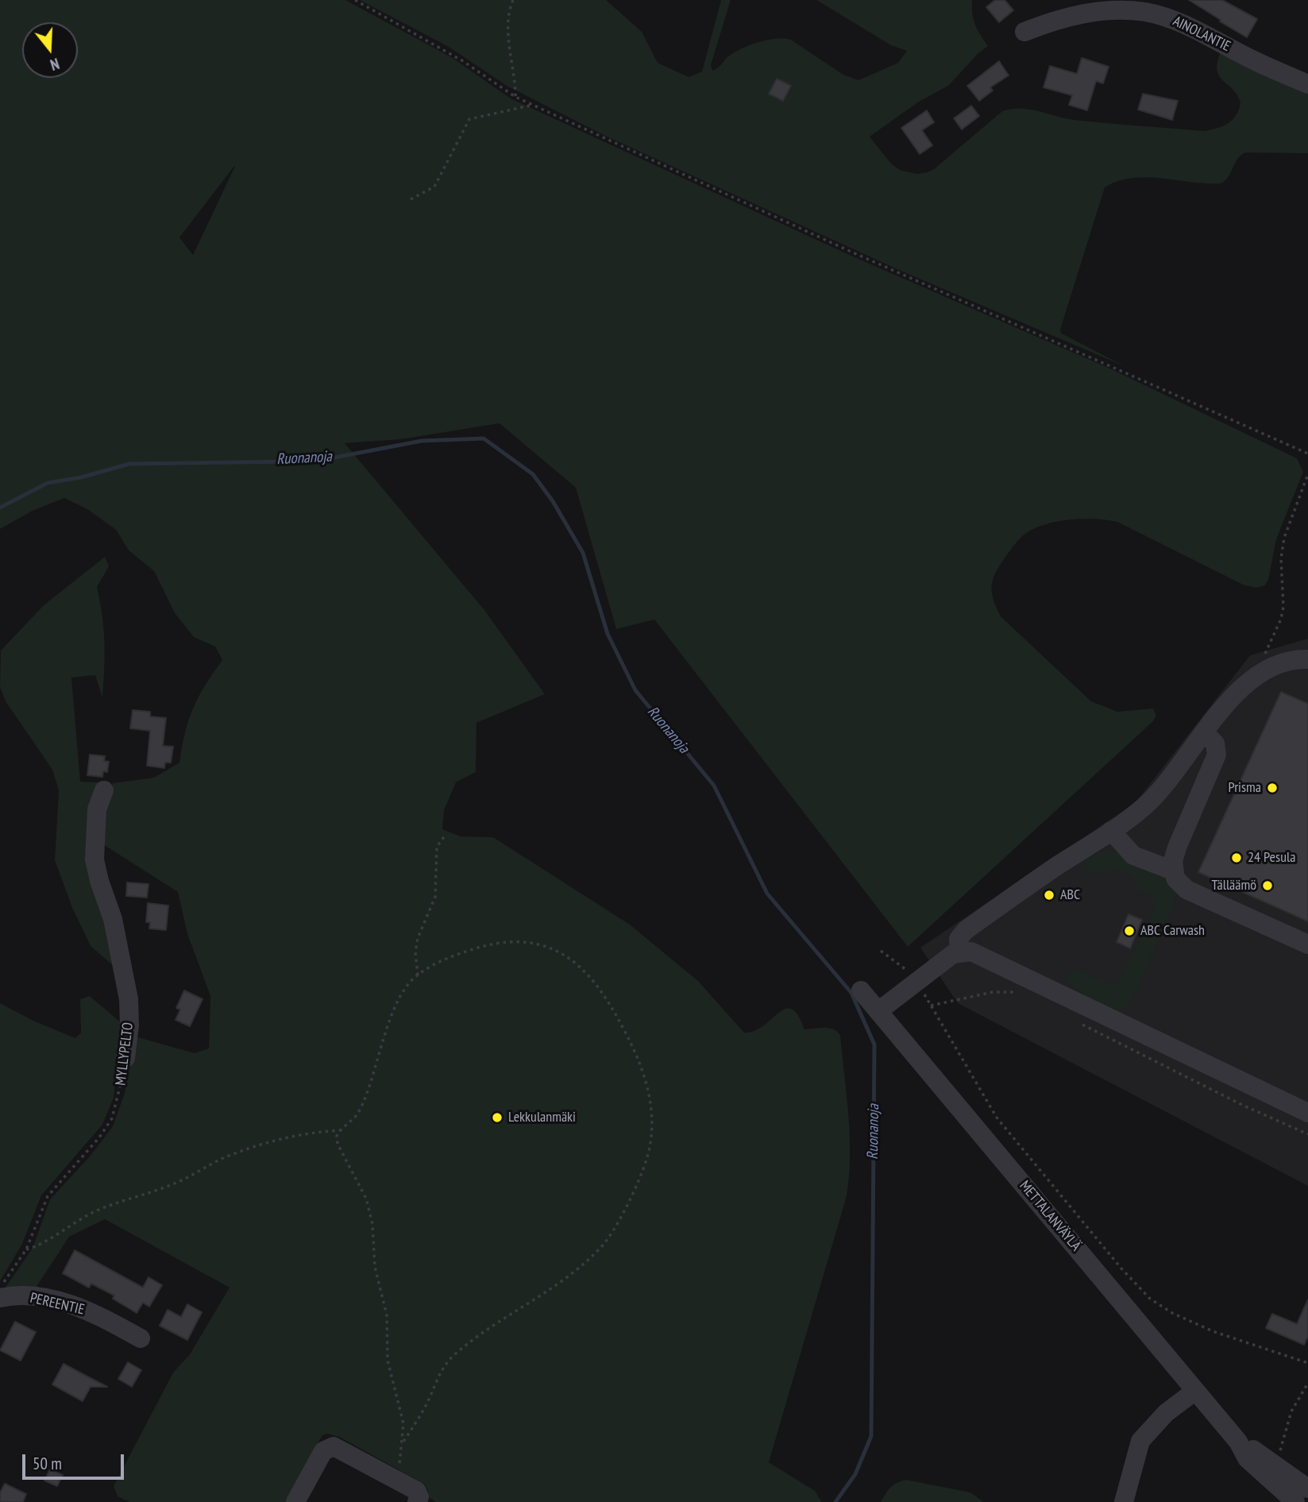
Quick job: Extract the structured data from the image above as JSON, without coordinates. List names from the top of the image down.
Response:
{
  "streets": {
    "street": [
      "AINOLANTIE",
      "MYLLYPELTO",
      "METTALANVÄYLÄ",
      "PEREENTIE"
    ]
  },
  "water": ["Ruonanoja"],
  "places": [
    "Prisma",
    "24 Pesula",
    "Tälläämö",
    "ABC",
    "ABC Carwash",
    "Lekkulanmäki"
  ],
  "scale_bar": "50 m",
  "north": "bottom"
}
